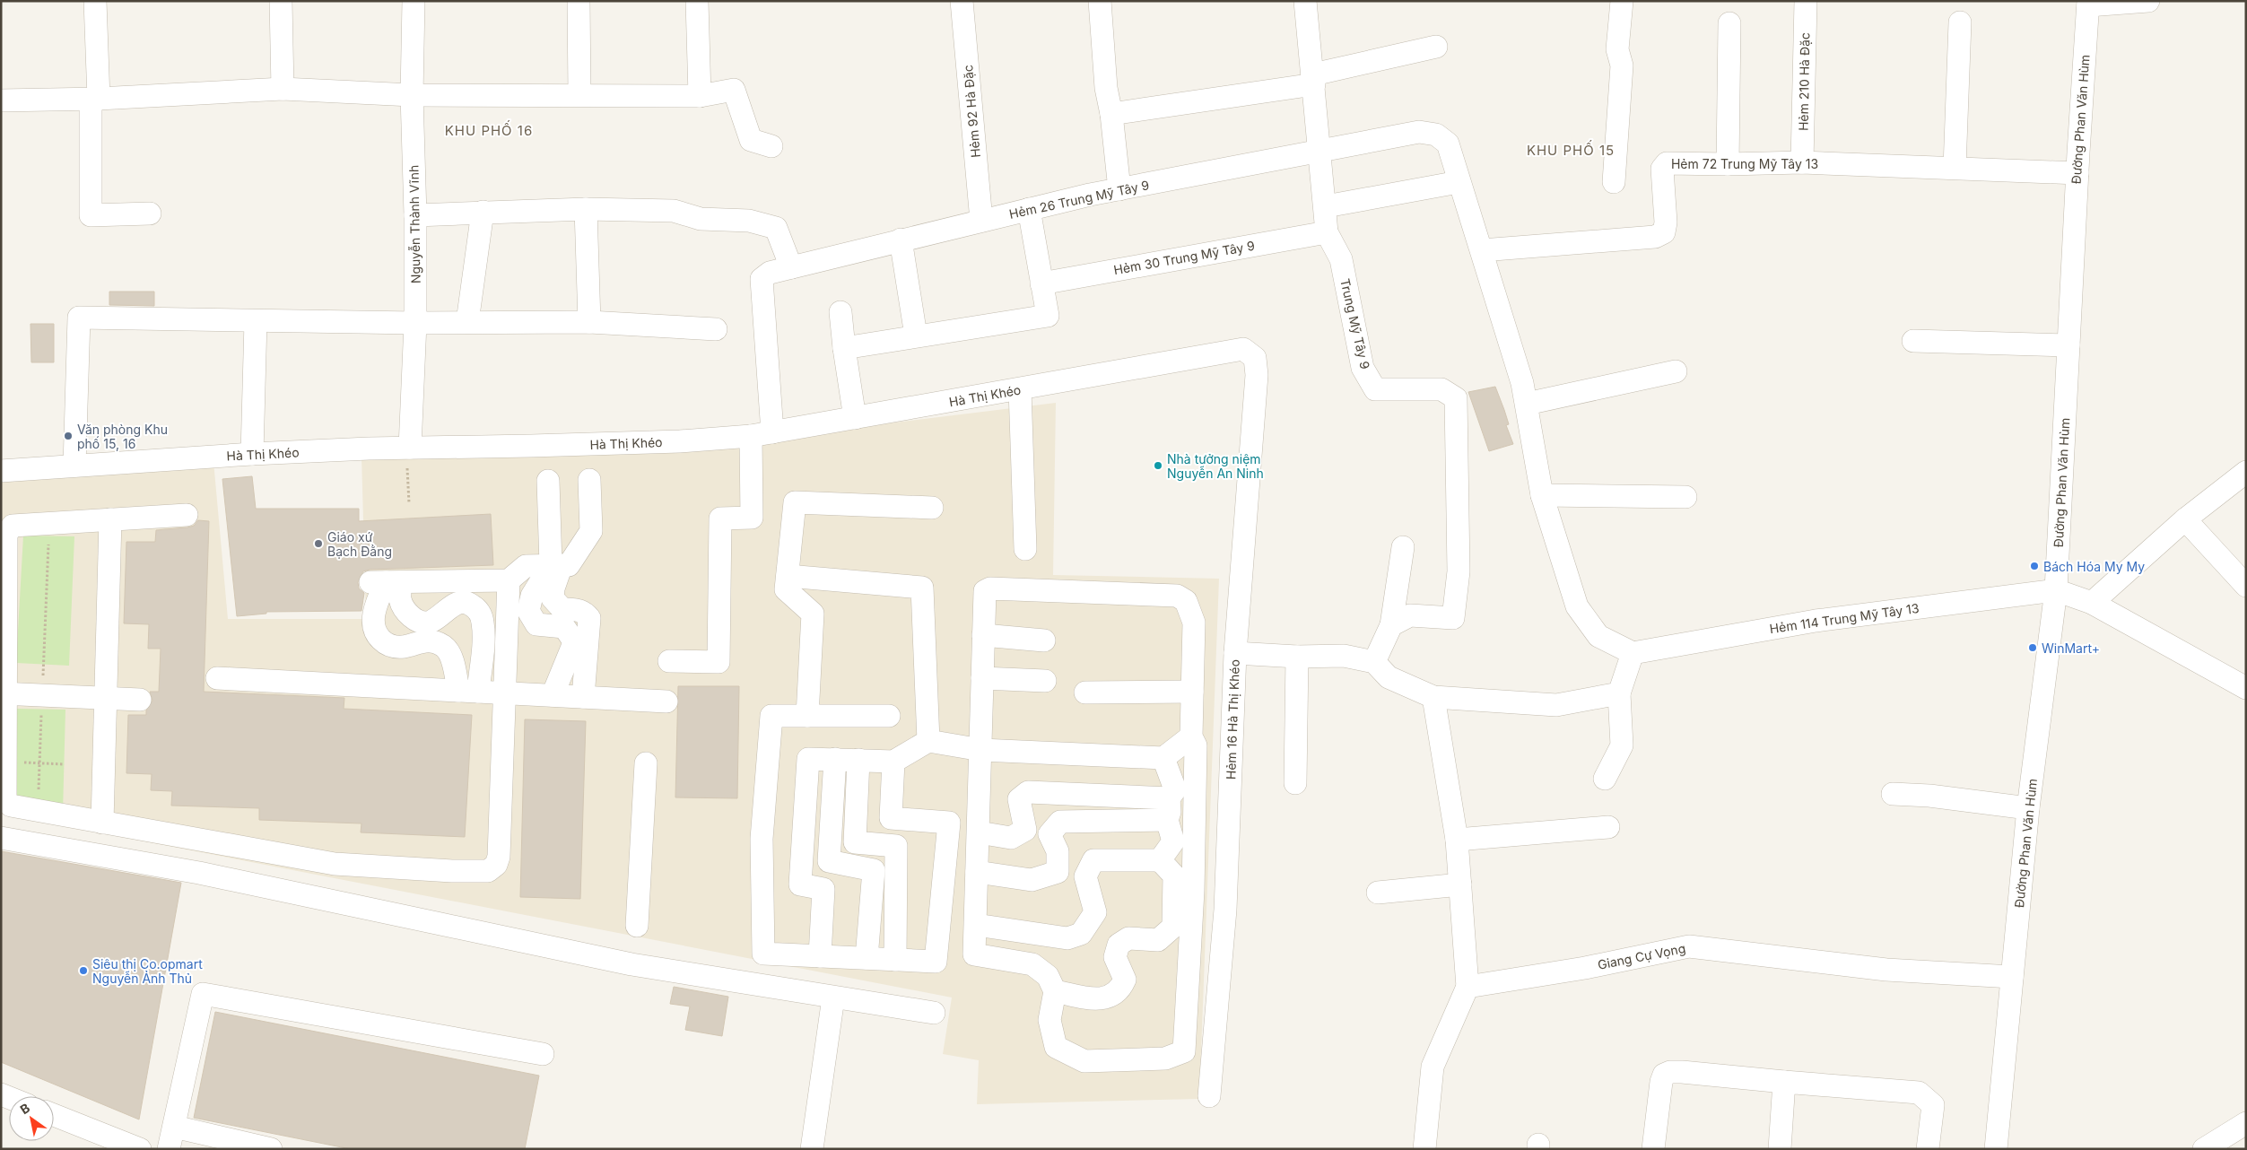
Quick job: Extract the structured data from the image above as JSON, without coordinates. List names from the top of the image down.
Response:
{
  "streets": {
    "street": [
      "Hẻm 210 Hà Đặc",
      "Hẻm 92 Hà Đặc",
      "Đường Phan Văn Hùm",
      "Hẻm 72 Trung Mỹ Tây 13",
      "Hẻm 26 Trung Mỹ Tây 9",
      "Nguyễn Thành Vĩnh",
      "Hẻm 30 Trung Mỹ Tây 9",
      "Trung Mỹ Tây 9",
      "Hà Thị Khéo",
      "Hẻm 114 Trung Mỹ Tây 13",
      "Hẻm 16 Hà Thị Khéo",
      "Giang Cự Vọng"
    ]
  },
  "crossings": [
    ["Hẻm 210 Hà Đặc", "Hẻm 72 Trung Mỹ Tây 13"],
    ["Hẻm 92 Hà Đặc", "Hẻm 26 Trung Mỹ Tây 9"],
    ["Đường Phan Văn Hùm", "Hẻm 72 Trung Mỹ Tây 13"],
    ["Đường Phan Văn Hùm", "Hẻm 114 Trung Mỹ Tây 13"],
    ["Đường Phan Văn Hùm", "Giang Cự Vọng"],
    ["Hẻm 72 Trung Mỹ Tây 13", "Hẻm 26 Trung Mỹ Tây 9"],
    ["Hẻm 26 Trung Mỹ Tây 9", "Trung Mỹ Tây 9"],
    ["Hẻm 26 Trung Mỹ Tây 9", "Hà Thị Khéo"],
    ["Hẻm 26 Trung Mỹ Tây 9", "Hẻm 114 Trung Mỹ Tây 13"],
    ["Nguyễn Thành Vĩnh", "Hà Thị Khéo"],
    ["Hẻm 30 Trung Mỹ Tây 9", "Trung Mỹ Tây 9"],
    ["Hà Thị Khéo", "Hẻm 16 Hà Thị Khéo"]
  ],
  "districts": ["KHU PHỐ 16", "KHU PHỐ 15"],
  "places": [
    "Văn phòng Khu phố 15, 16",
    "Nhà tưởng niệm Nguyễn An Ninh",
    "Giáo xứ Bạch Đằng",
    "Bách Hóa My My",
    "WinMart+",
    "Siêu thị Co.opmart Nguyễn Ảnh Thủ"
  ],
  "north": "top left"
}
